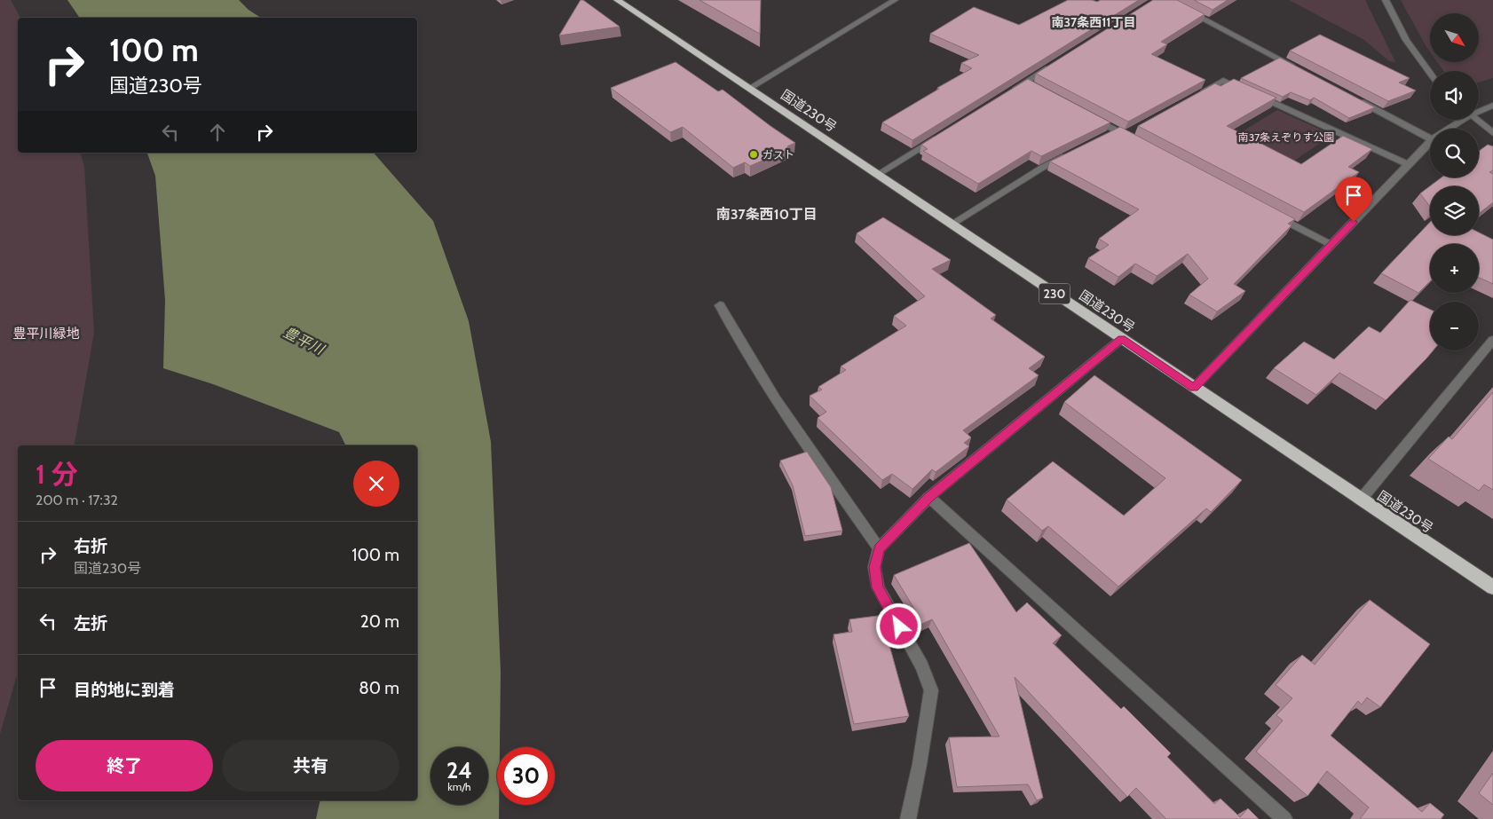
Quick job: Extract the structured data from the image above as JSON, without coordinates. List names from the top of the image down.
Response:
{
  "streets": {
    "highway": ["国道230号", "230"]
  },
  "districts": ["南37条西11丁目", "南37条西10丁目"],
  "water": ["豊平川"],
  "parks": ["南37条えぞりす公園", "豊平川緑地"],
  "places": ["ガスト"],
  "north": "bottom right",
  "page": {
    "map_buttons": ["+", "−"],
    "turn": ["100 m", "国道230号"],
    "heading": ["1 分", "200 m · 17:32"],
    "list": [
      {
        "name": "右折",
        "note": "国道230号",
        "value": "100 m"
      },
      {
        "name": "左折",
        "value": "20 m"
      },
      {
        "name": "目的地に到着",
        "value": "80 m"
      }
    ],
    "buttons": ["終了", "共有"],
    "speed": "24 km/h",
    "limit": "30"
  }
}
